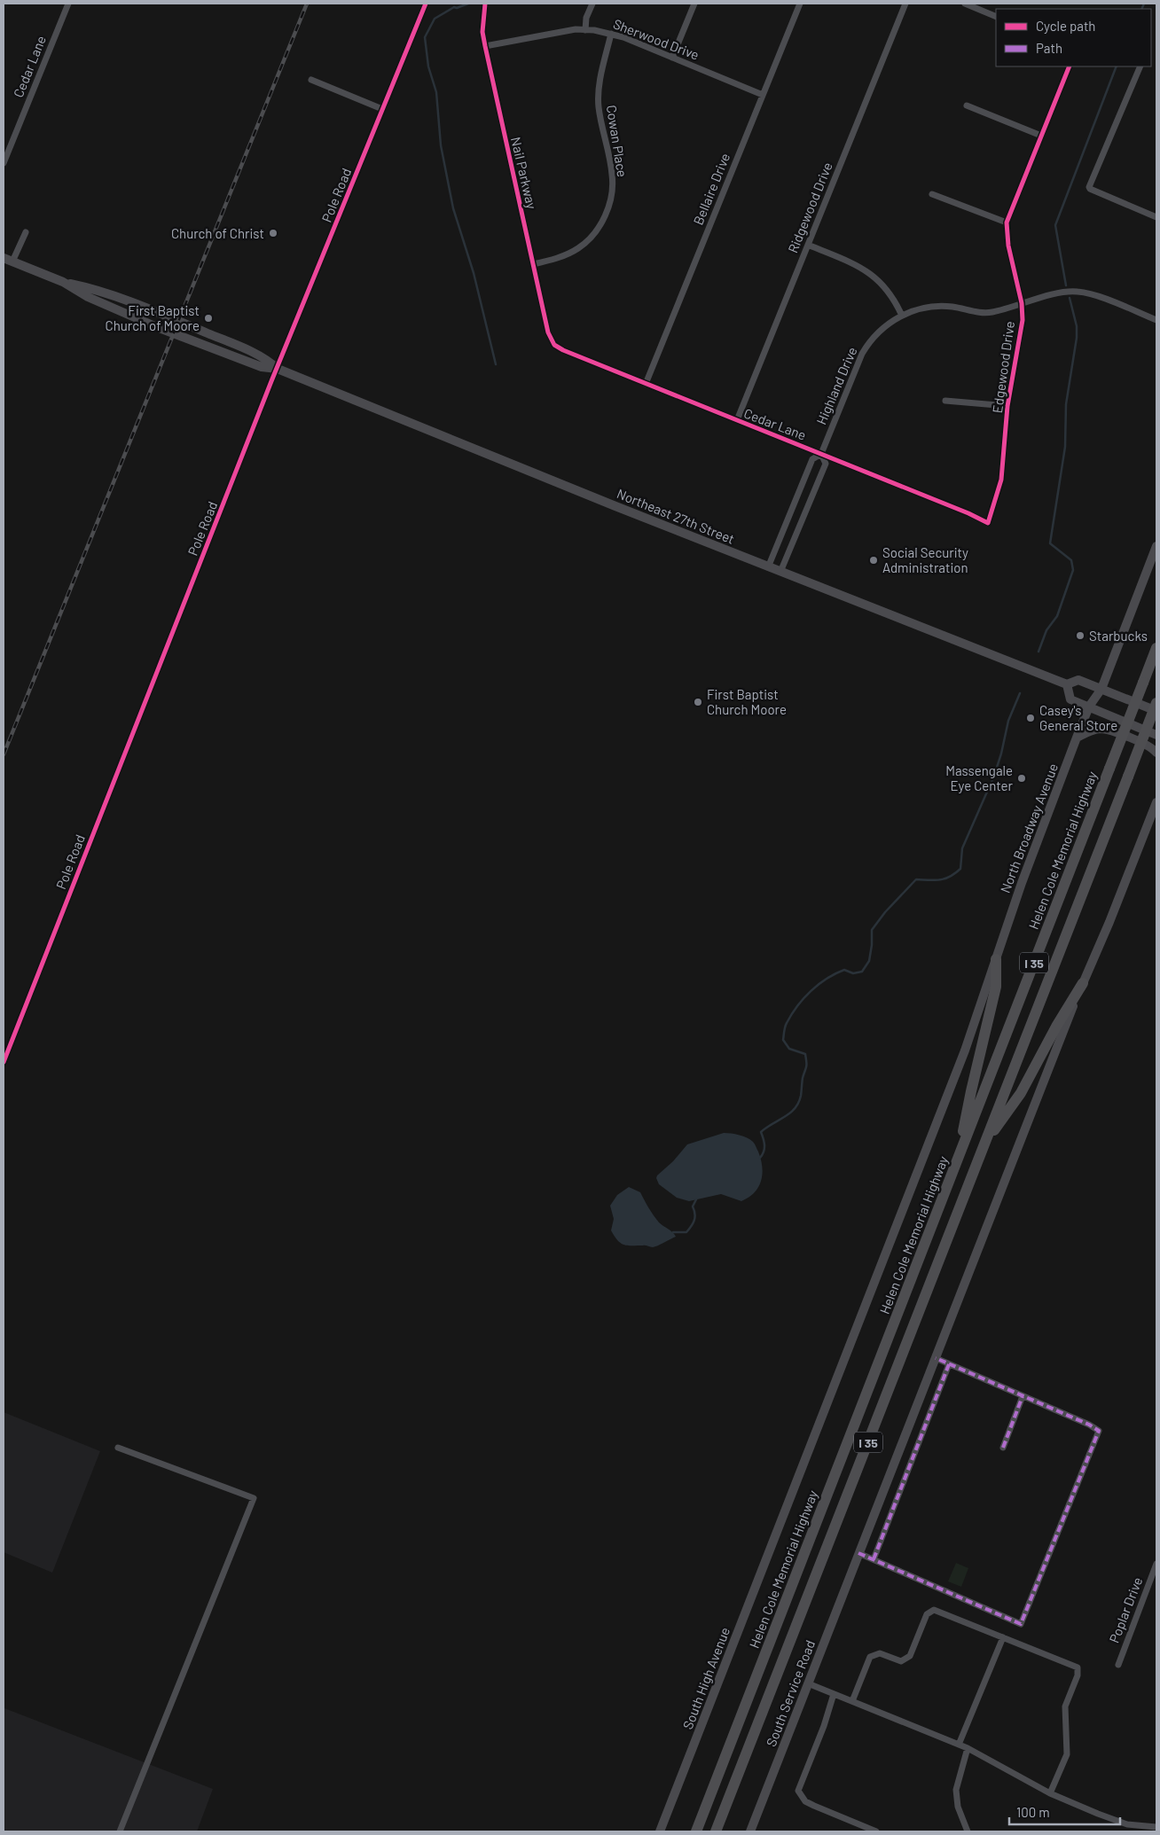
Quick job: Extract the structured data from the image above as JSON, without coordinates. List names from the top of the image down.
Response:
{
  "streets": {
    "highway": ["Helen Cole Memorial Highway", "I 35"],
    "main road": [
      "Northeast 27th Street",
      "North Broadway Avenue",
      "South High Avenue",
      "South Service Road"
    ],
    "street": [
      "Sherwood Drive",
      "Cedar Lane",
      "Cowan Place",
      "Nail Parkway",
      "Bellaire Drive",
      "Pole Road",
      "Ridgewood Drive",
      "Edgewood Drive",
      "Highland Drive",
      "Poplar Drive"
    ]
  },
  "crossings": [
    ["Sherwood Drive", "Cowan Place"],
    ["Sherwood Drive", "Nail Parkway"],
    ["Sherwood Drive", "Bellaire Drive"],
    ["Cedar Lane", "Nail Parkway"],
    ["Cedar Lane", "Bellaire Drive"],
    ["Cedar Lane", "Ridgewood Drive"],
    ["Cedar Lane", "Edgewood Drive"],
    ["Cedar Lane", "Highland Drive"],
    ["Cowan Place", "Nail Parkway"],
    ["Pole Road", "Northeast 27th Street"],
    ["Edgewood Drive", "Highland Drive"],
    ["Highland Drive", "Northeast 27th Street"],
    ["Northeast 27th Street", "North Broadway Avenue"],
    ["North Broadway Avenue", "South High Avenue"]
  ],
  "places": [
    "Church of Christ",
    "First Baptist Church of Moore",
    "Social Security Administration",
    "Starbucks",
    "First Baptist Church Moore",
    "Casey's General Store",
    "Massengale Eye Center"
  ],
  "legend": ["Cycle path", "Path"],
  "scale_bar": "100 m"
}
